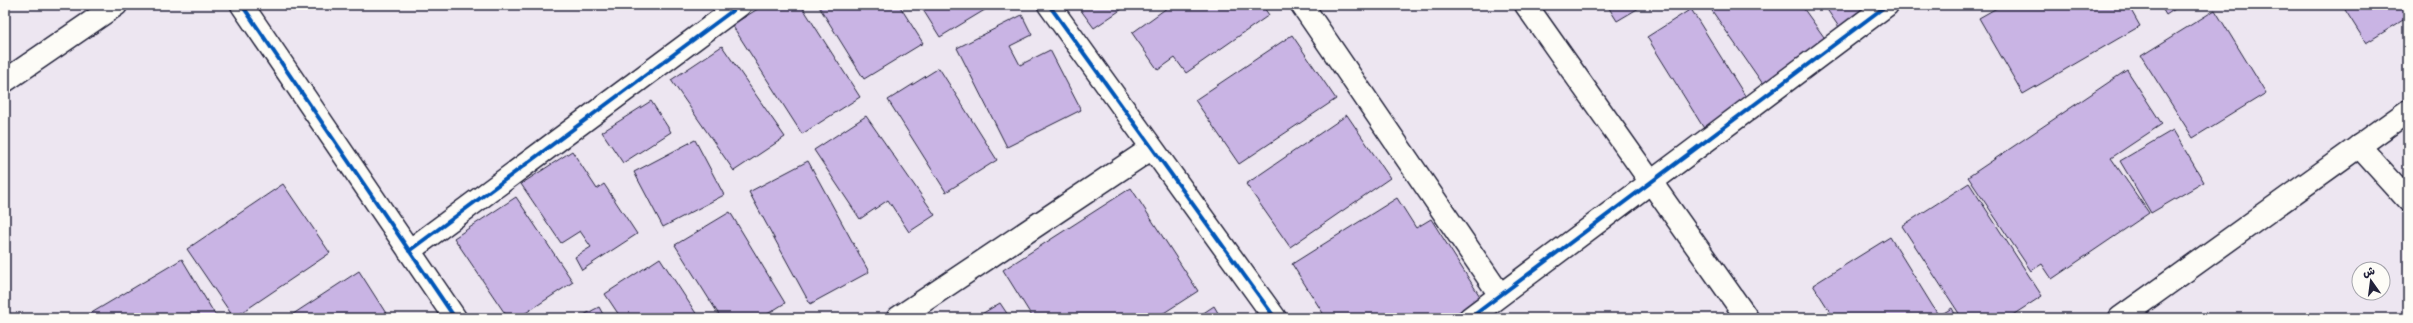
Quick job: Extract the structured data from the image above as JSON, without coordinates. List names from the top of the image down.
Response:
{
  "north": "top"
}
